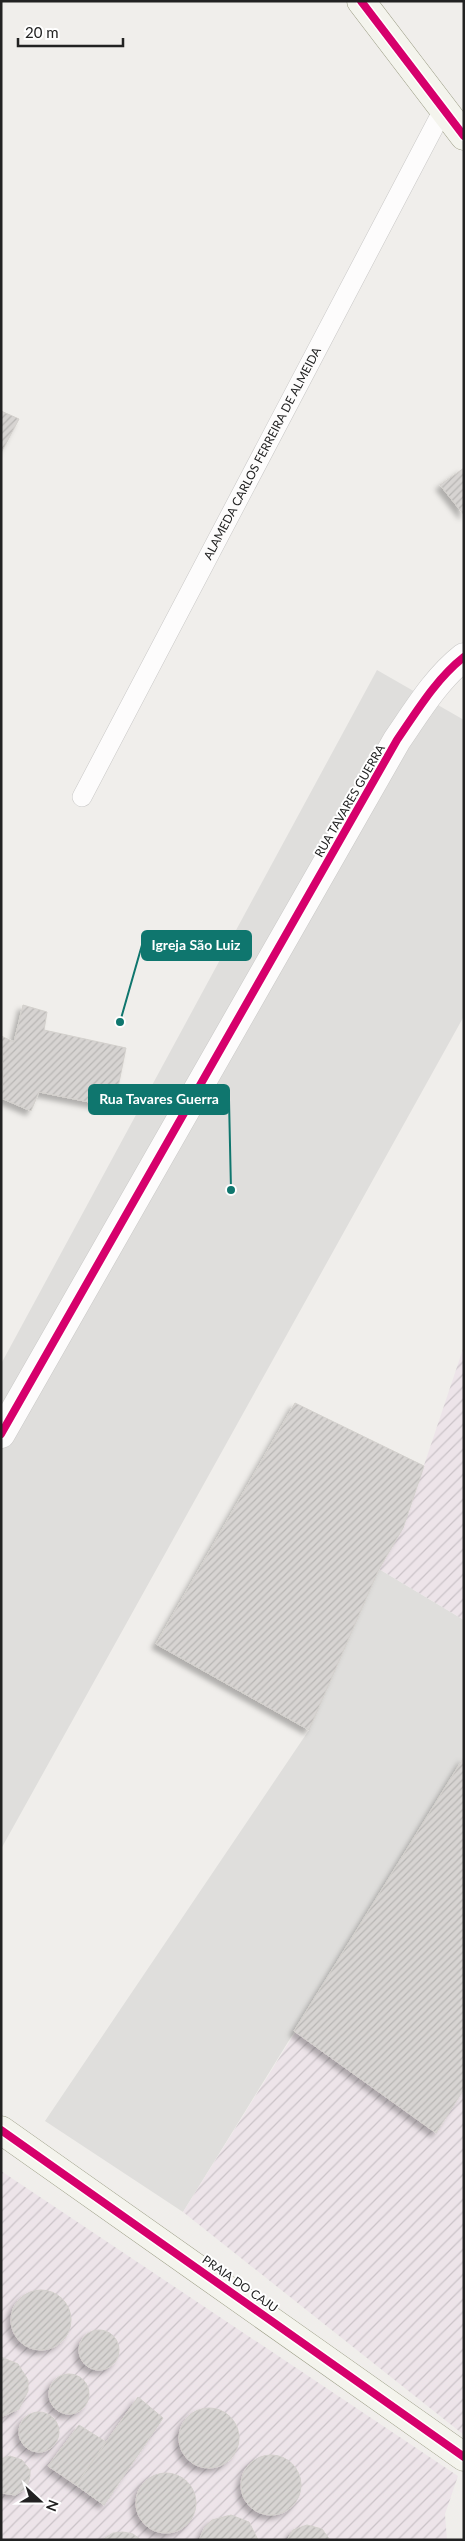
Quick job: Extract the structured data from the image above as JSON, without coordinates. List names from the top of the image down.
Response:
{
  "streets": {
    "street": ["RUA TAVARES GUERRA", "PRAIA DO CAJU"],
    "lane": ["ALAMEDA CARLOS FERREIRA DE ALMEIDA"]
  },
  "places": ["Igreja São Luiz", "Rua Tavares Guerra"],
  "scale_bar": "20 m",
  "north": "right"
}
